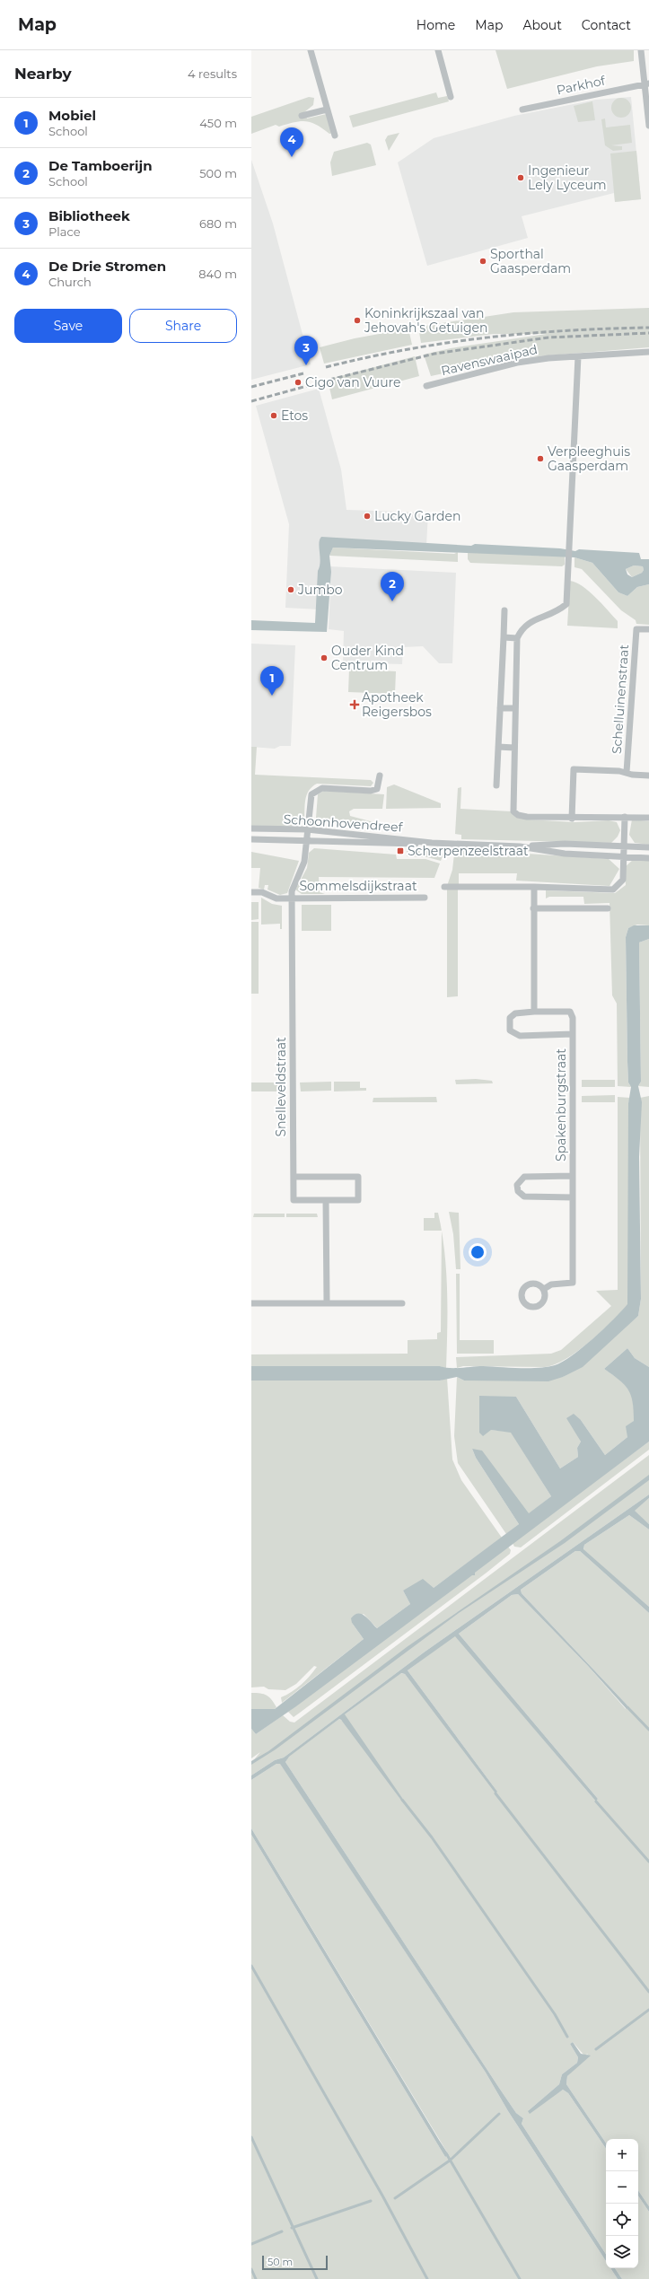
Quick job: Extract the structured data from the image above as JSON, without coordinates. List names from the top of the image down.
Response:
{
  "streets": {
    "street": [
      "Parkhof",
      "Ravenswaaipad",
      "Schelluinenstraat",
      "Schoonhovendreef",
      "Sommelsdijkstraat",
      "Snelleveldstraat",
      "Spakenburgstraat"
    ]
  },
  "crossings": [
    ["Schoonhovendreef", "Snelleveldstraat"],
    ["Sommelsdijkstraat", "Snelleveldstraat"]
  ],
  "places": {
    "other": [
      "Ingenieur Lely Lyceum",
      "Sporthal Gaasperdam",
      "Koninkrijkszaal van Jehovah's Getuigen",
      "Cigo van Vuure",
      "Etos",
      "Verpleeghuis Gaasperdam",
      "Lucky Garden",
      "Jumbo",
      "Ouder Kind Centrum"
    ],
    "health": ["Apotheek Reigersbos"],
    "transit": ["Scherpenzeelstraat"]
  },
  "scale_bar": "50 m",
  "page": {
    "header": "Map",
    "nav": [
      "Home",
      "Map",
      "About",
      "Contact"
    ],
    "heading": ["Nearby", "4 results"],
    "list": [
      {
        "mark": "1",
        "name": "Mobiel",
        "note": "School",
        "value": "450 m"
      },
      {
        "mark": "2",
        "name": "De Tamboerijn",
        "note": "School",
        "value": "500 m"
      },
      {
        "mark": "3",
        "name": "Bibliotheek",
        "note": "Place",
        "value": "680 m"
      },
      {
        "mark": "4",
        "name": "De Drie Stromen",
        "note": "Church",
        "value": "840 m"
      }
    ],
    "pins": [
      "4",
      "3",
      "2",
      "1"
    ],
    "buttons": ["Save", "Share"],
    "map_buttons": ["+", "−"],
    "scale": "50 m"
  }
}
